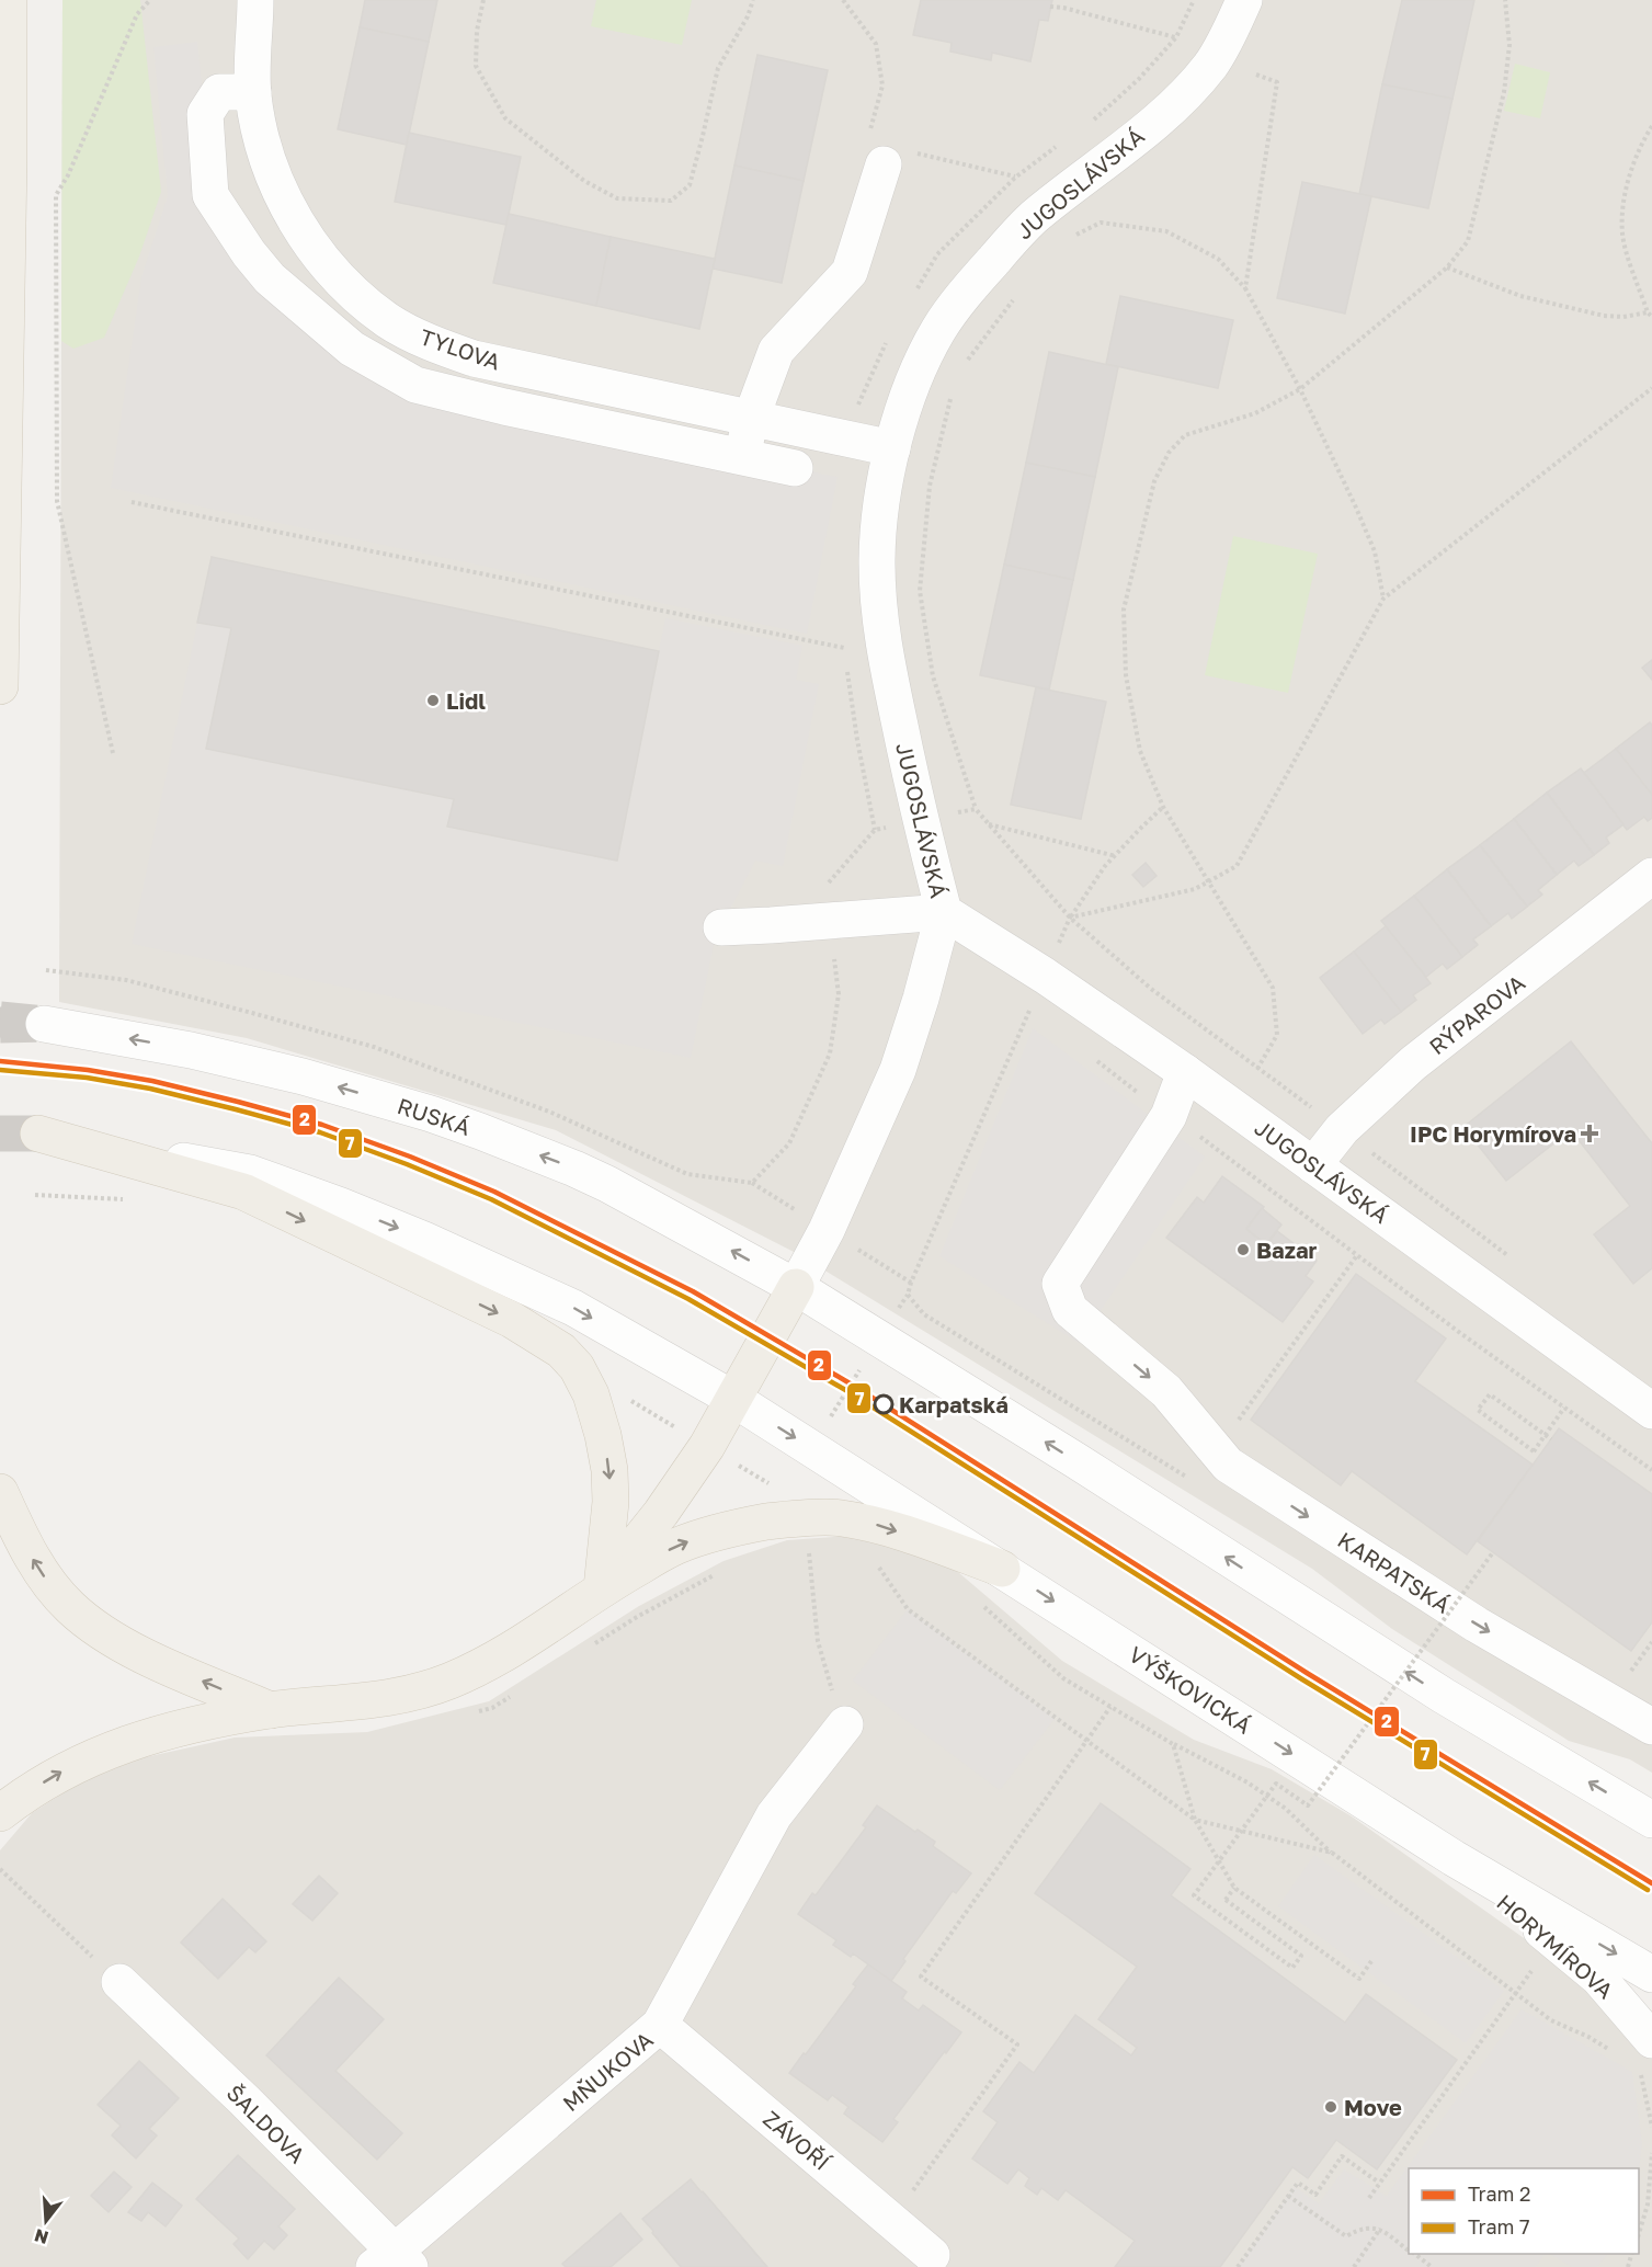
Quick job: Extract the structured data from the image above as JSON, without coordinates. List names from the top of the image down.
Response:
{
  "streets": {
    "street": [
      "JUGOSLÁVSKÁ",
      "TYLOVA",
      "RÝPAROVA",
      "RUSKÁ",
      "KARPATSKÁ",
      "VÝŠKOVICKÁ",
      "HORYMÍROVA",
      "MŇUKOVA",
      "ŠALDOVA",
      "ZÁVOŘÍ"
    ]
  },
  "crossings": [
    ["JUGOSLÁVSKÁ", "TYLOVA"],
    ["JUGOSLÁVSKÁ", "RÝPAROVA"],
    ["JUGOSLÁVSKÁ", "KARPATSKÁ"],
    ["VÝŠKOVICKÁ", "HORYMÍROVA"],
    ["MŇUKOVA", "ŠALDOVA"],
    ["MŇUKOVA", "ZÁVOŘÍ"]
  ],
  "places": {
    "other": [
      "Lidl",
      "Bazar",
      "Karpatská",
      "Move"
    ],
    "health": ["IPC Horymírova"]
  },
  "lines": ["tram line 2", "tram line 7"],
  "legend": ["Tram 2", "Tram 7"],
  "north": "bottom"
}
